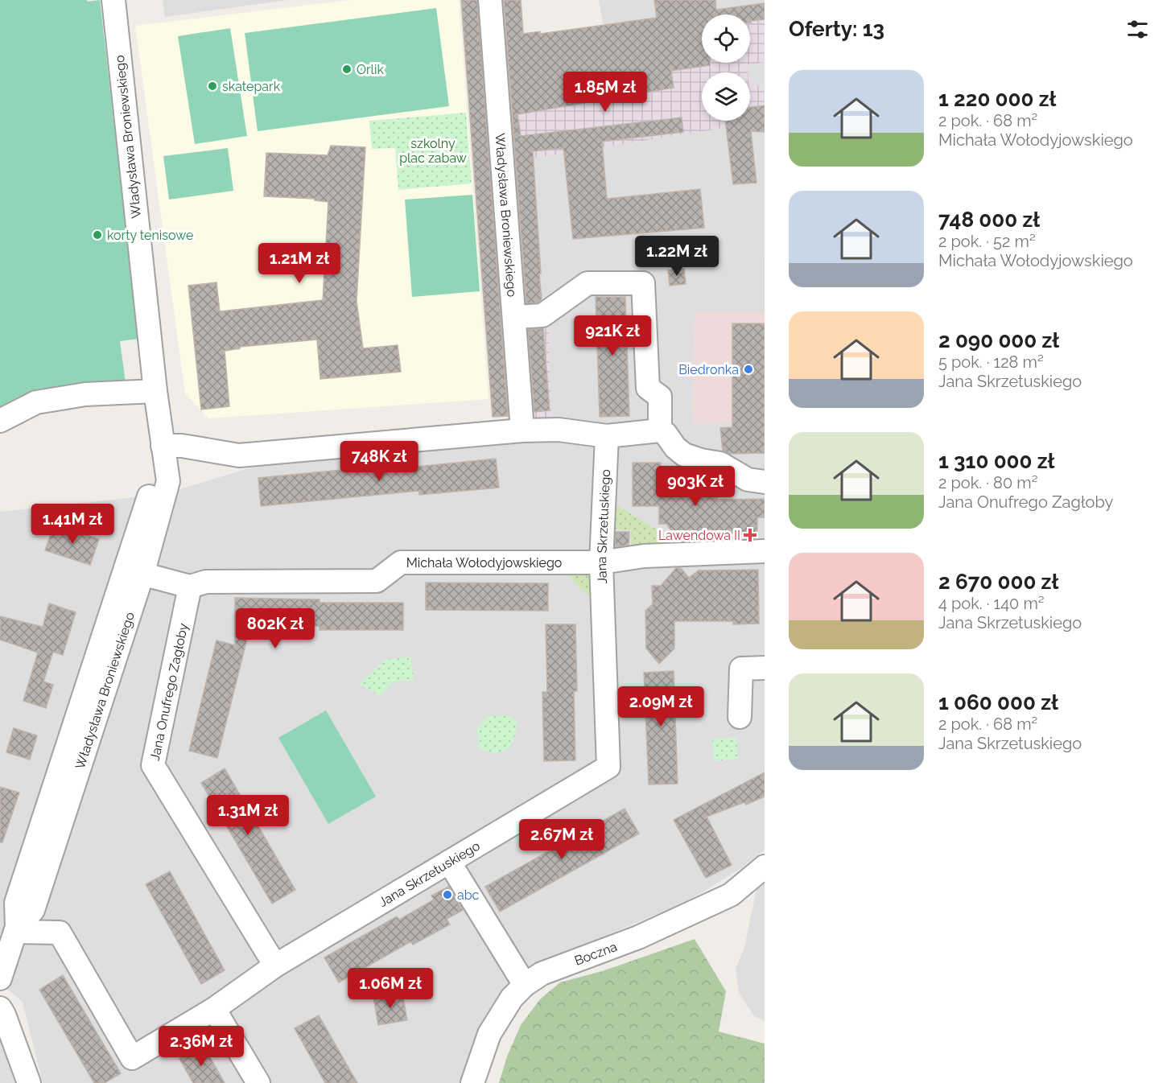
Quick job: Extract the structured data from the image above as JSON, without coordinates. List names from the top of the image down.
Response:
{
  "streets": {
    "street": [
      "Władysława Broniewskiego",
      "Jana Skrzetuskiego",
      "Michała Wołodyjowskiego",
      "Jana Onufrego Zagłoby",
      "Boczna"
    ]
  },
  "crossings": [
    ["Władysława Broniewskiego", "Jana Skrzetuskiego"],
    ["Władysława Broniewskiego", "Michała Wołodyjowskiego"],
    ["Jana Skrzetuskiego", "Michała Wołodyjowskiego"],
    ["Jana Skrzetuskiego", "Jana Onufrego Zagłoby"],
    ["Michała Wołodyjowskiego", "Jana Onufrego Zagłoby"]
  ],
  "parks": ["szkolny plac zabaw"],
  "places": {
    "other": [
      "Orlik",
      "skatepark",
      "korty tenisowe",
      "Biedronka",
      "abc"
    ],
    "health": ["Lawendowa II"]
  },
  "page": {
    "heading": "Oferty: 13",
    "list": [
      {
        "name": "1 220 000 zł",
        "note": "2 pok. · 68 m² · Michała Wołodyjowskiego"
      },
      {
        "name": "748 000 zł",
        "note": "2 pok. · 52 m² · Michała Wołodyjowskiego"
      },
      {
        "name": "2 090 000 zł",
        "note": "5 pok. · 128 m² · Jana Skrzetuskiego"
      },
      {
        "name": "1 310 000 zł",
        "note": "2 pok. · 80 m² · Jana Onufrego Zagłoby"
      },
      {
        "name": "2 670 000 zł",
        "note": "4 pok. · 140 m² · Jana Skrzetuskiego"
      },
      {
        "name": "1 060 000 zł",
        "note": "2 pok. · 68 m² · Jana Skrzetuskiego"
      }
    ],
    "price": [
      "1.85M zł",
      "1.22M zł",
      "1.21M zł",
      "921K zł",
      "748K zł",
      "903K zł",
      "1.41M zł",
      "802K zł",
      "2.09M zł",
      "1.31M zł",
      "2.67M zł",
      "1.06M zł",
      "2.36M zł"
    ]
  }
}
